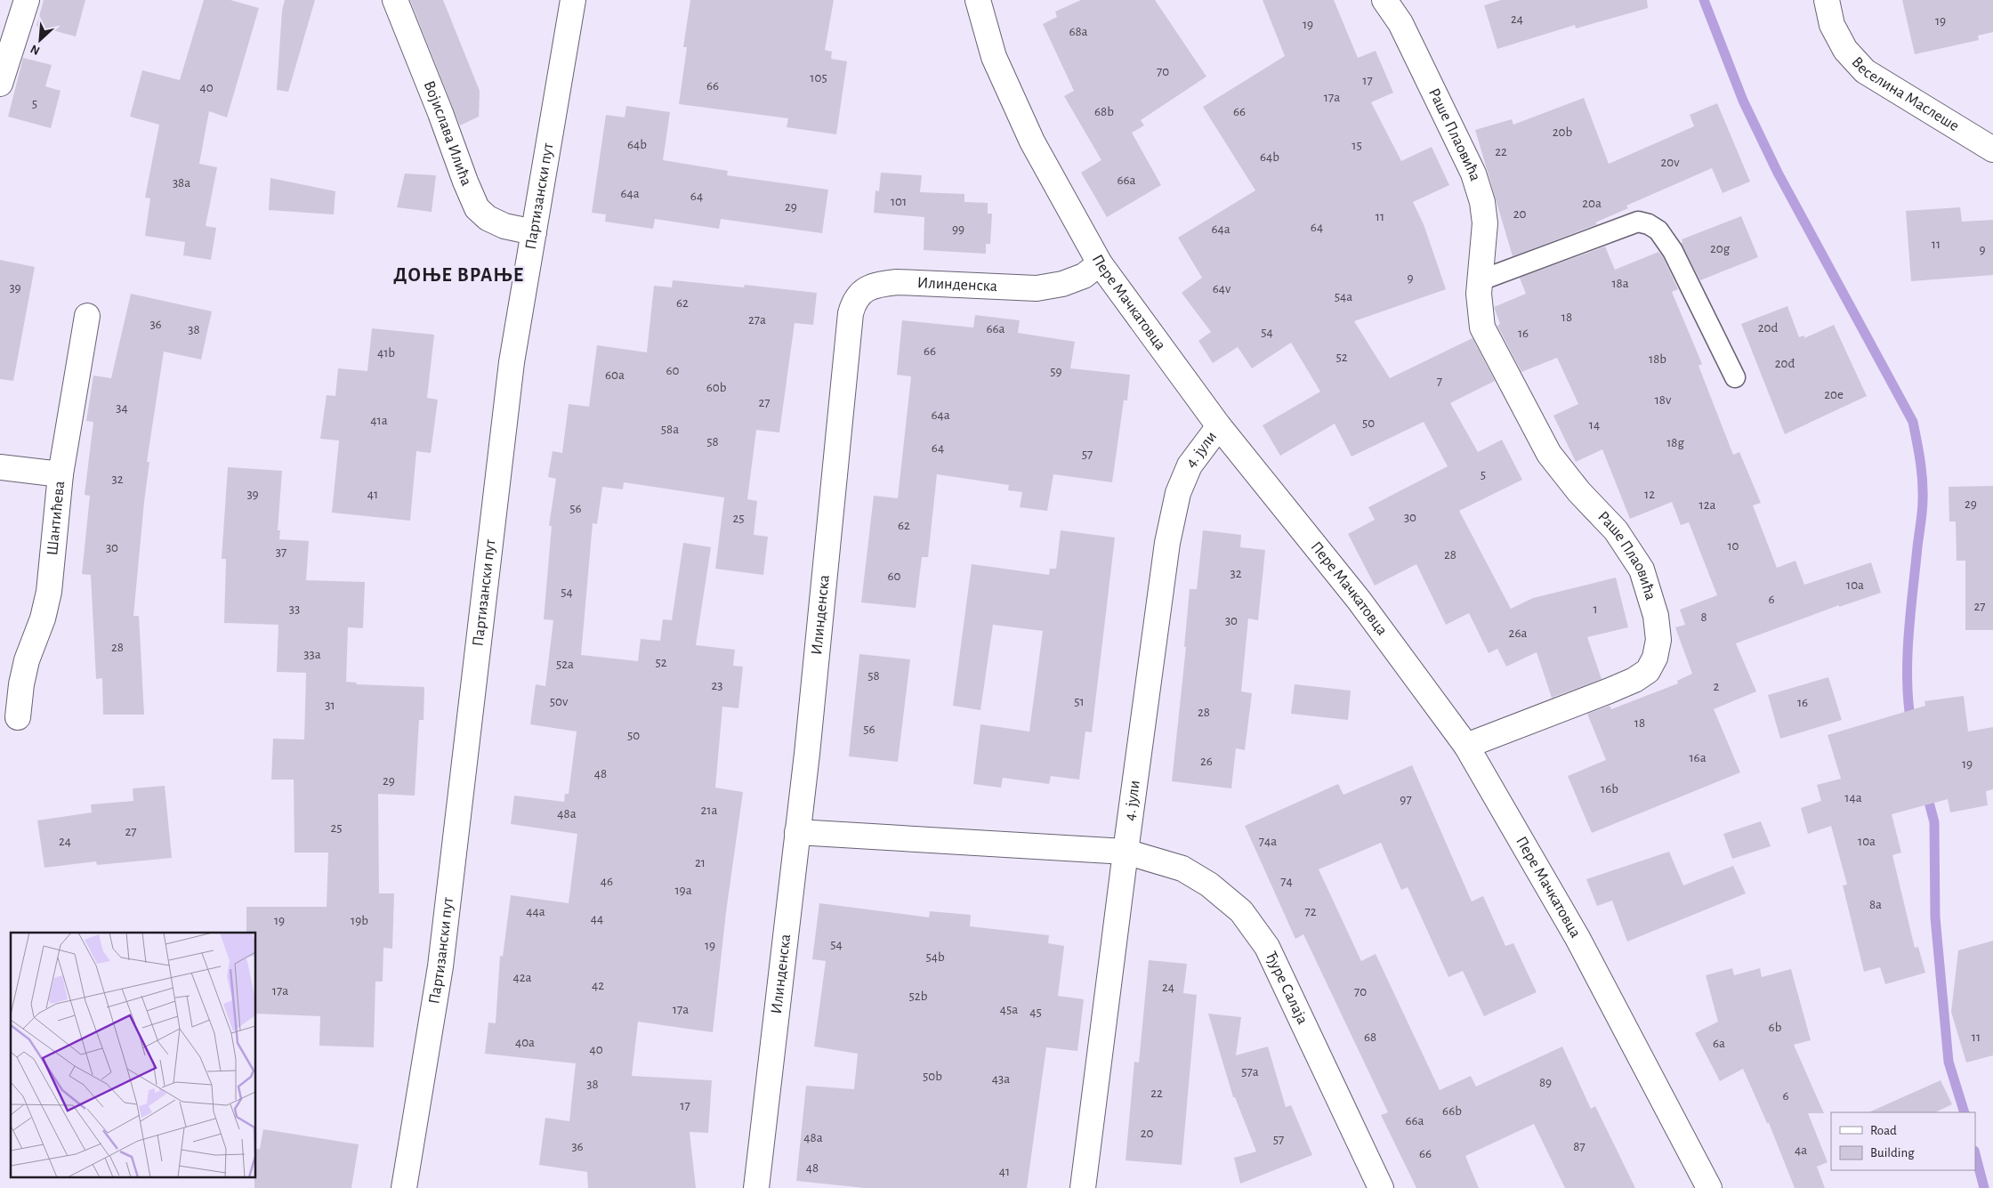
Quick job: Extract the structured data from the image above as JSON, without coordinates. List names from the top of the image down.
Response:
{
  "streets": {
    "street": [
      "Веселина Маслеше",
      "Војислава Илића",
      "Раше Плаовића",
      "Партизански пут",
      "Илинденска",
      "Пере Мачкатовца",
      "4. јули",
      "Шантићева",
      "Ђуре Салаја"
    ]
  },
  "crossings": [
    ["Војислава Илића", "Партизански пут"],
    ["Раше Плаовића", "Пере Мачкатовца"],
    ["Илинденска", "Пере Мачкатовца"],
    ["Илинденска", "Ђуре Салаја"],
    ["Пере Мачкатовца", "4. јули"],
    ["4. јули", "Ђуре Салаја"]
  ],
  "districts": ["ДОЊЕ ВРАЊЕ"],
  "house_numbers": [
    "24",
    "19",
    "19",
    "68a",
    "70",
    "105",
    "17",
    "66",
    "40",
    "17a",
    "5",
    "68b",
    "66",
    "20b",
    "64b",
    "15",
    "22",
    "64b",
    "20v",
    "66a",
    "38a",
    "64a",
    "64",
    "101",
    "20a",
    "29",
    "20",
    "11",
    "64",
    "99",
    "64a",
    "11",
    "20g",
    "9",
    "9",
    "18a",
    "39",
    "64v",
    "54a",
    "62",
    "18",
    "27a",
    "36",
    "20d",
    "66a",
    "38",
    "54",
    "16",
    "66",
    "41b",
    "52",
    "18b",
    "20đ",
    "60",
    "59",
    "60a",
    "7",
    "60b",
    "20e",
    "18v",
    "27",
    "34",
    "64a",
    "41a",
    "50",
    "14",
    "58a",
    "58",
    "18g",
    "64",
    "57",
    "5",
    "32",
    "39",
    "41",
    "12",
    "29",
    "12a",
    "56",
    "30",
    "25",
    "62",
    "10",
    "30",
    "37",
    "28",
    "32",
    "60",
    "10a",
    "54",
    "6",
    "27",
    "33",
    "1",
    "8",
    "30",
    "26a",
    "28",
    "33a",
    "52",
    "52a",
    "58",
    "23",
    "2",
    "50v",
    "51",
    "16",
    "31",
    "28",
    "18",
    "56",
    "50",
    "16a",
    "26",
    "19",
    "48",
    "29",
    "16b",
    "14a",
    "97",
    "21a",
    "48a",
    "25",
    "27",
    "24",
    "74a",
    "10a",
    "21",
    "46",
    "74",
    "19a",
    "8a",
    "44a",
    "72",
    "44",
    "19",
    "19b",
    "54",
    "19",
    "54b",
    "42a",
    "42",
    "24",
    "17a",
    "70",
    "52b",
    "17a",
    "45a",
    "45",
    "6b",
    "68",
    "11",
    "40a",
    "6a",
    "40",
    "57a",
    "50b",
    "43a",
    "89",
    "38",
    "22",
    "6",
    "17",
    "66b",
    "66a",
    "20",
    "48a",
    "57",
    "36",
    "87",
    "4a",
    "66",
    "48",
    "41"
  ],
  "legend": ["Road", "Building"],
  "north": "bottom left"
}
